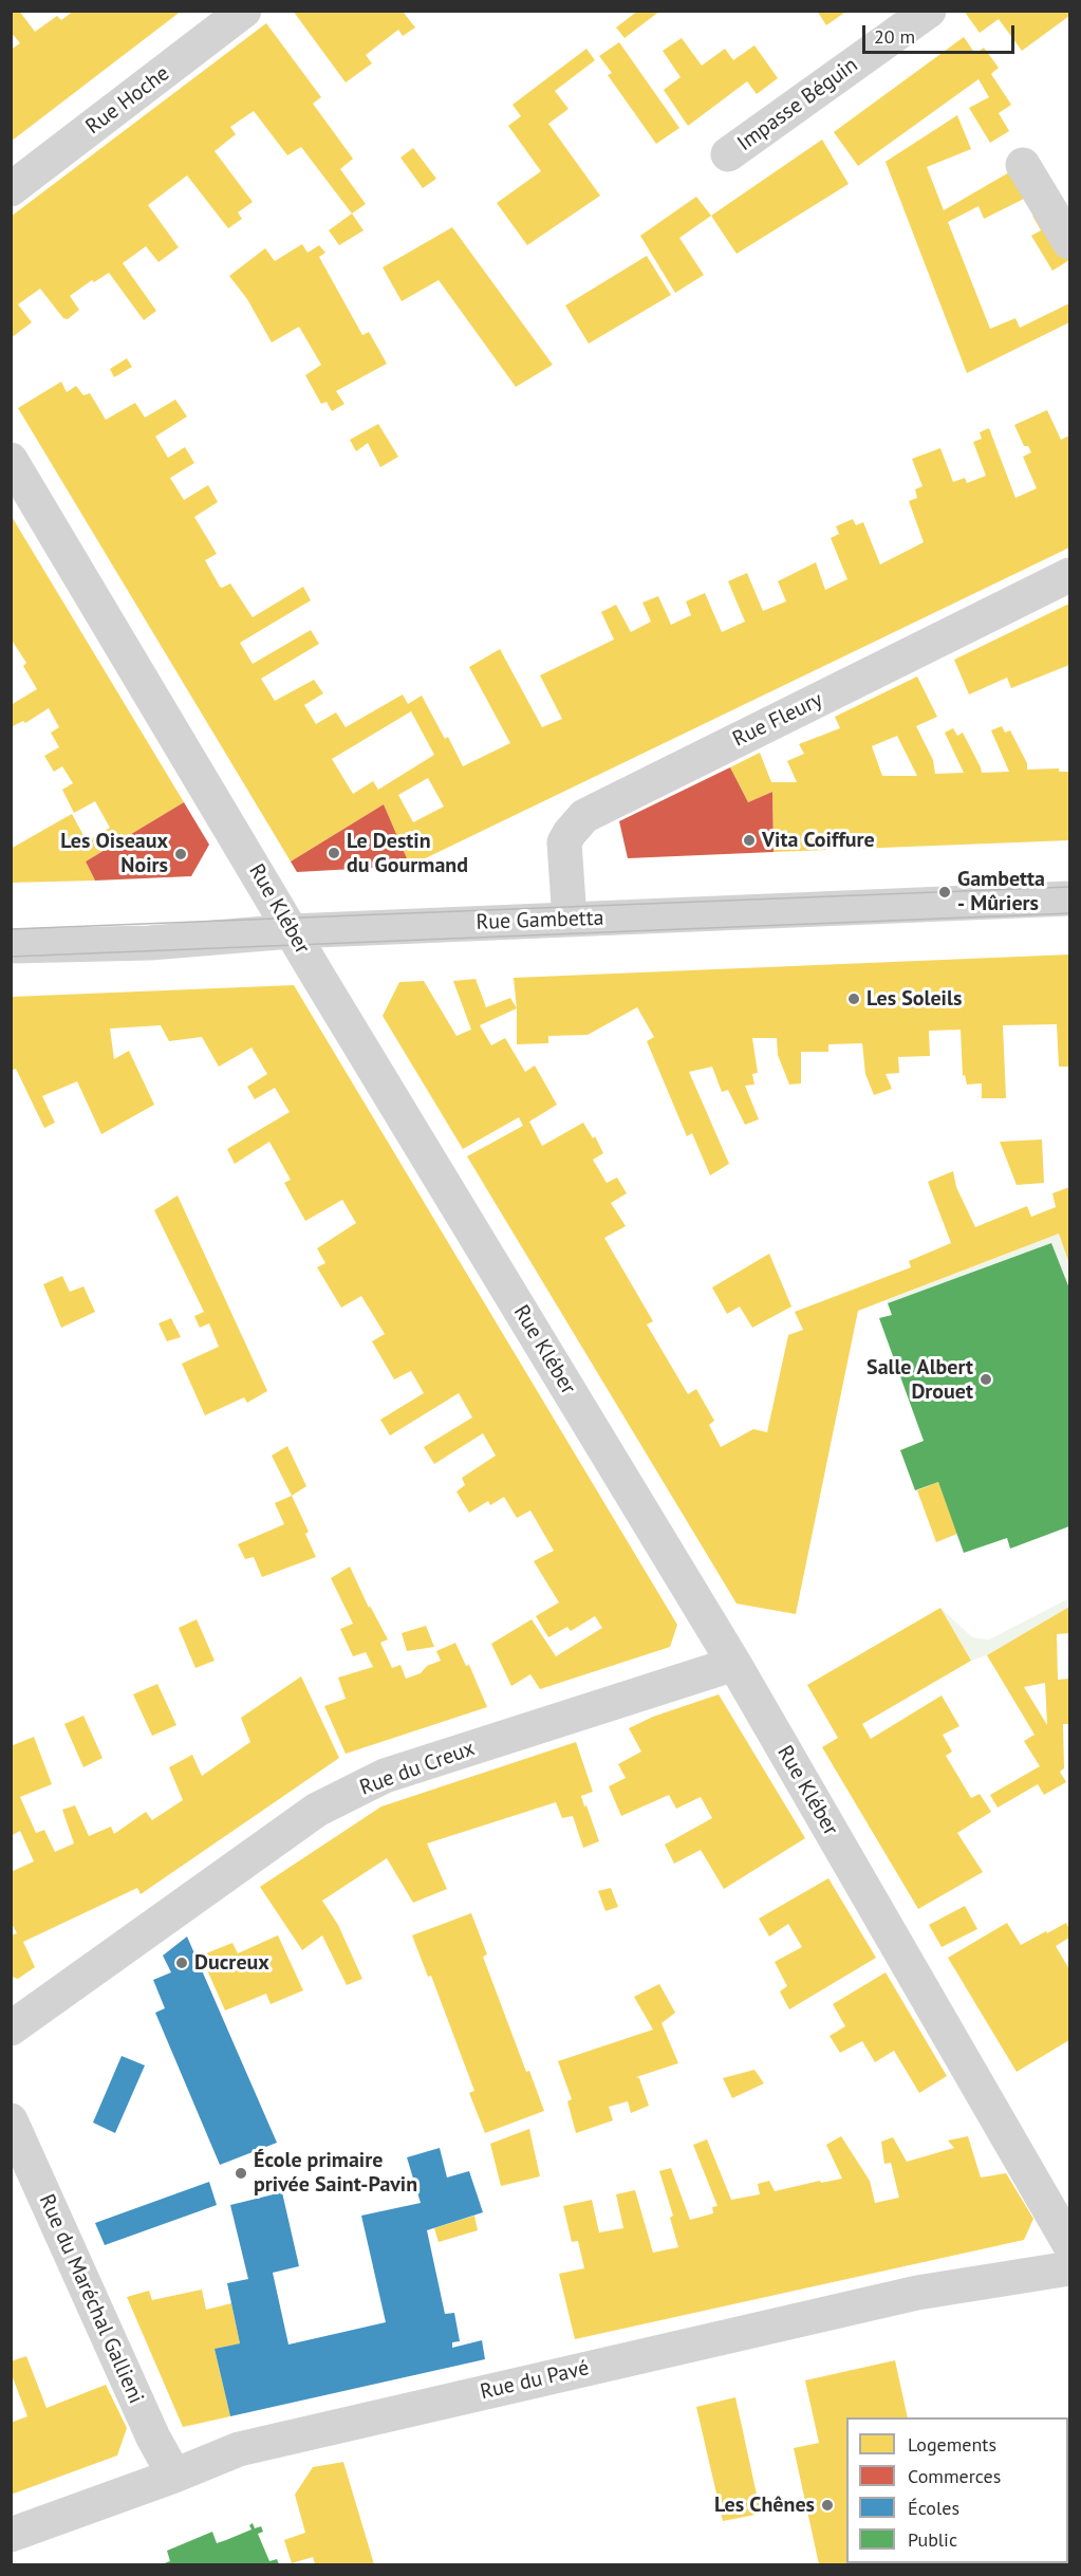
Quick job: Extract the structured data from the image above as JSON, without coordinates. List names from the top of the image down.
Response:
{
  "streets": {
    "street": [
      "Rue Hoche",
      "Impasse Béguin",
      "Rue Fleury",
      "Rue Kléber",
      "Rue Gambetta",
      "Rue du Creux",
      "Rue du Maréchal Gallieni",
      "Rue du Pavé"
    ]
  },
  "crossings": [
    ["Rue Fleury", "Rue Gambetta"],
    ["Rue Kléber", "Rue Gambetta"],
    ["Rue Kléber", "Rue du Creux"],
    ["Rue du Maréchal Gallieni", "Rue du Pavé"]
  ],
  "places": [
    "Vita Coiffure",
    "Le Destin du Gourmand",
    "Les Oiseaux Noirs",
    "Gambetta - Mûriers",
    "Les Soleils",
    "Salle Albert Drouet",
    "Ducreux",
    "École primaire privée Saint-Pavin",
    "Les Chênes"
  ],
  "legend": [
    "Logements",
    "Commerces",
    "Écoles",
    "Public"
  ],
  "scale_bar": "20 m"
}
